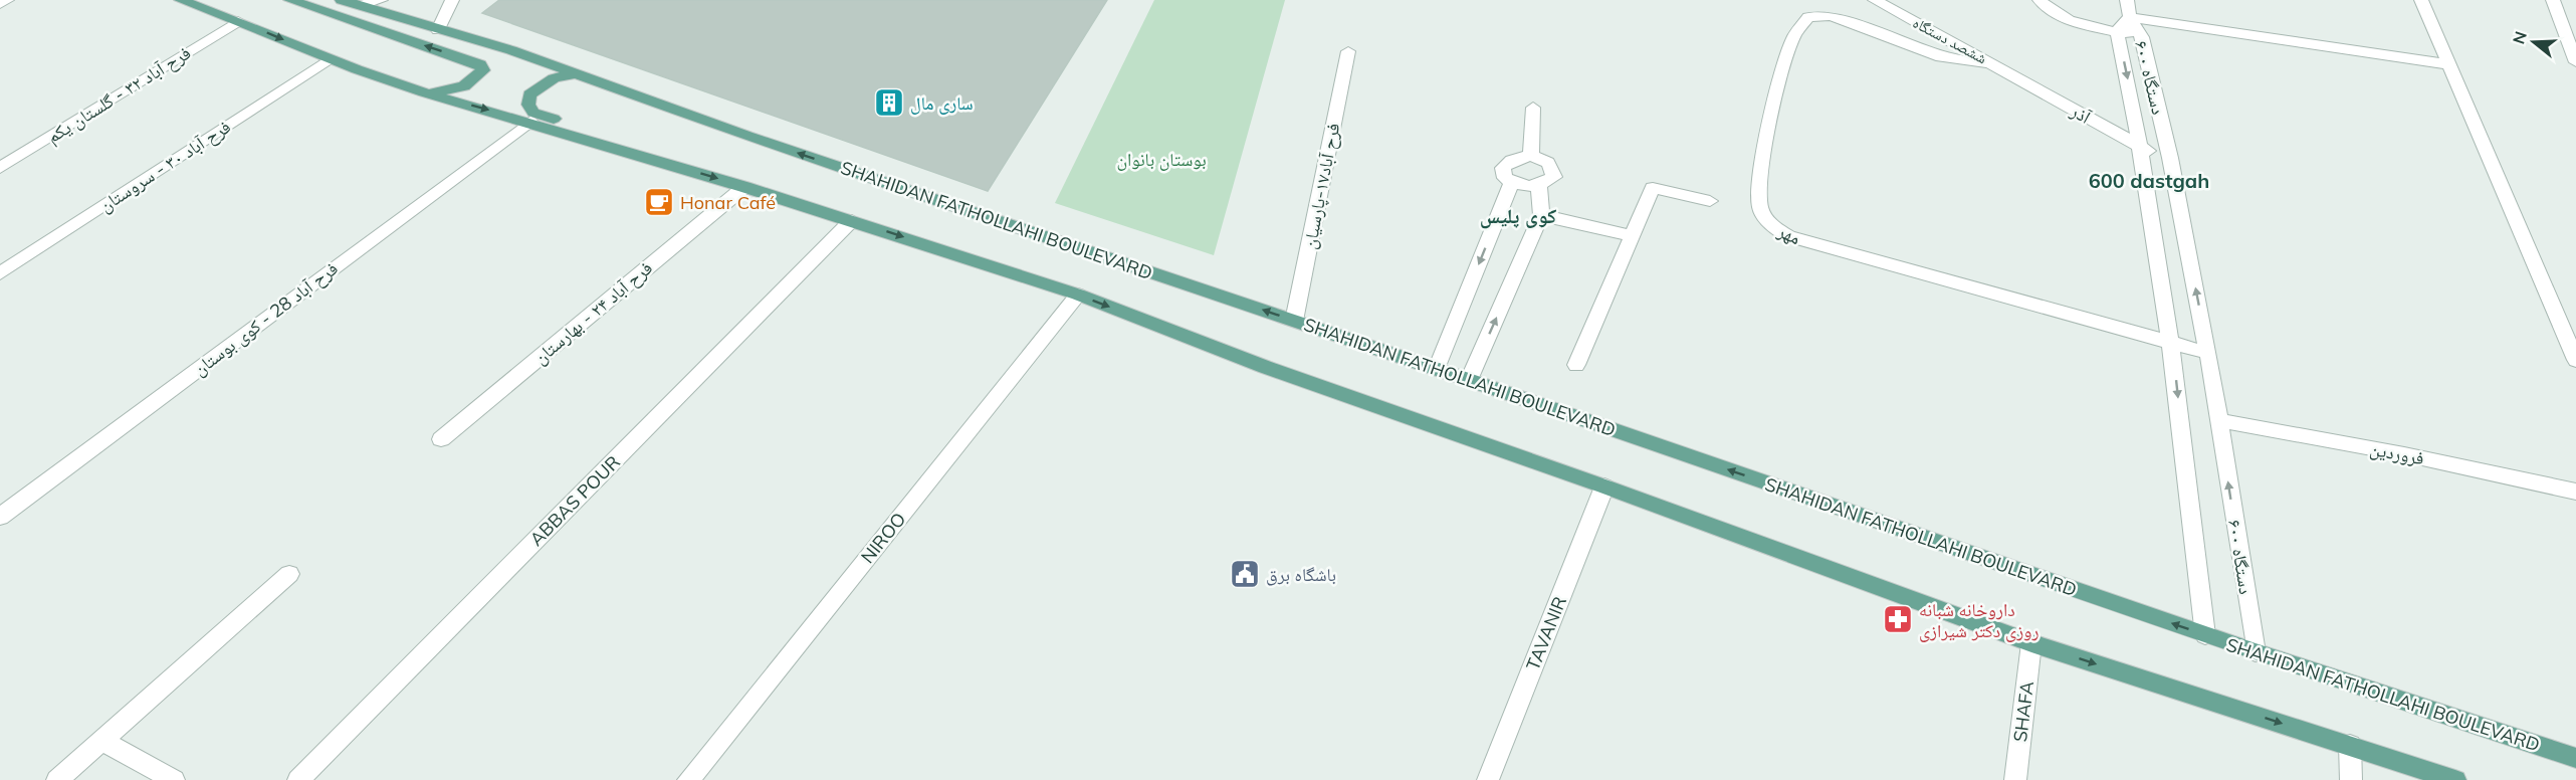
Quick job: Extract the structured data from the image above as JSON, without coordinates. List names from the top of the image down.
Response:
{
  "streets": {
    "main road": ["SHAHIDAN FATHOLLAHI BOULEVARD"],
    "street": [
      "ششصد دستگاه",
      "۶۰۰ دستگاه",
      "فرح آباد ۳۲ - گلستان یکم",
      "آذر",
      "فرح آباد ۳۰ - سروستان",
      "فرح آباد۱۷-پارسیان",
      "مهر",
      "فرح آباد ۲۴ - بهارستان",
      "فرح آباد 28 - کوی بوستان",
      "فروردین",
      "ABBAS POUR",
      "NIROO",
      "TAVANIR",
      "SHAFA"
    ]
  },
  "crossings": [
    ["ششصد دستگاه", "آذر"],
    ["ششصد دستگاه", "مهر"],
    ["۶۰۰ دستگاه", "آذر"],
    ["۶۰۰ دستگاه", "SHAHIDAN FATHOLLAHI BOULEVARD"],
    ["۶۰۰ دستگاه", "مهر"],
    ["۶۰۰ دستگاه", "فروردین"],
    ["آذر", "مهر"],
    ["فرح آباد۱۷-پارسیان", "SHAHIDAN FATHOLLAHI BOULEVARD"]
  ],
  "districts": ["600 dastgah", "کوی پلیس"],
  "parks": ["بوستان بانوان"],
  "places": {
    "building": ["ساری مال"],
    "cafe": ["Honar Café"],
    "public building": ["باشگاه برق"],
    "pharmacy": ["داروخانه شبانه روزی دکتر شیرازی"]
  },
  "north": "left"
}
